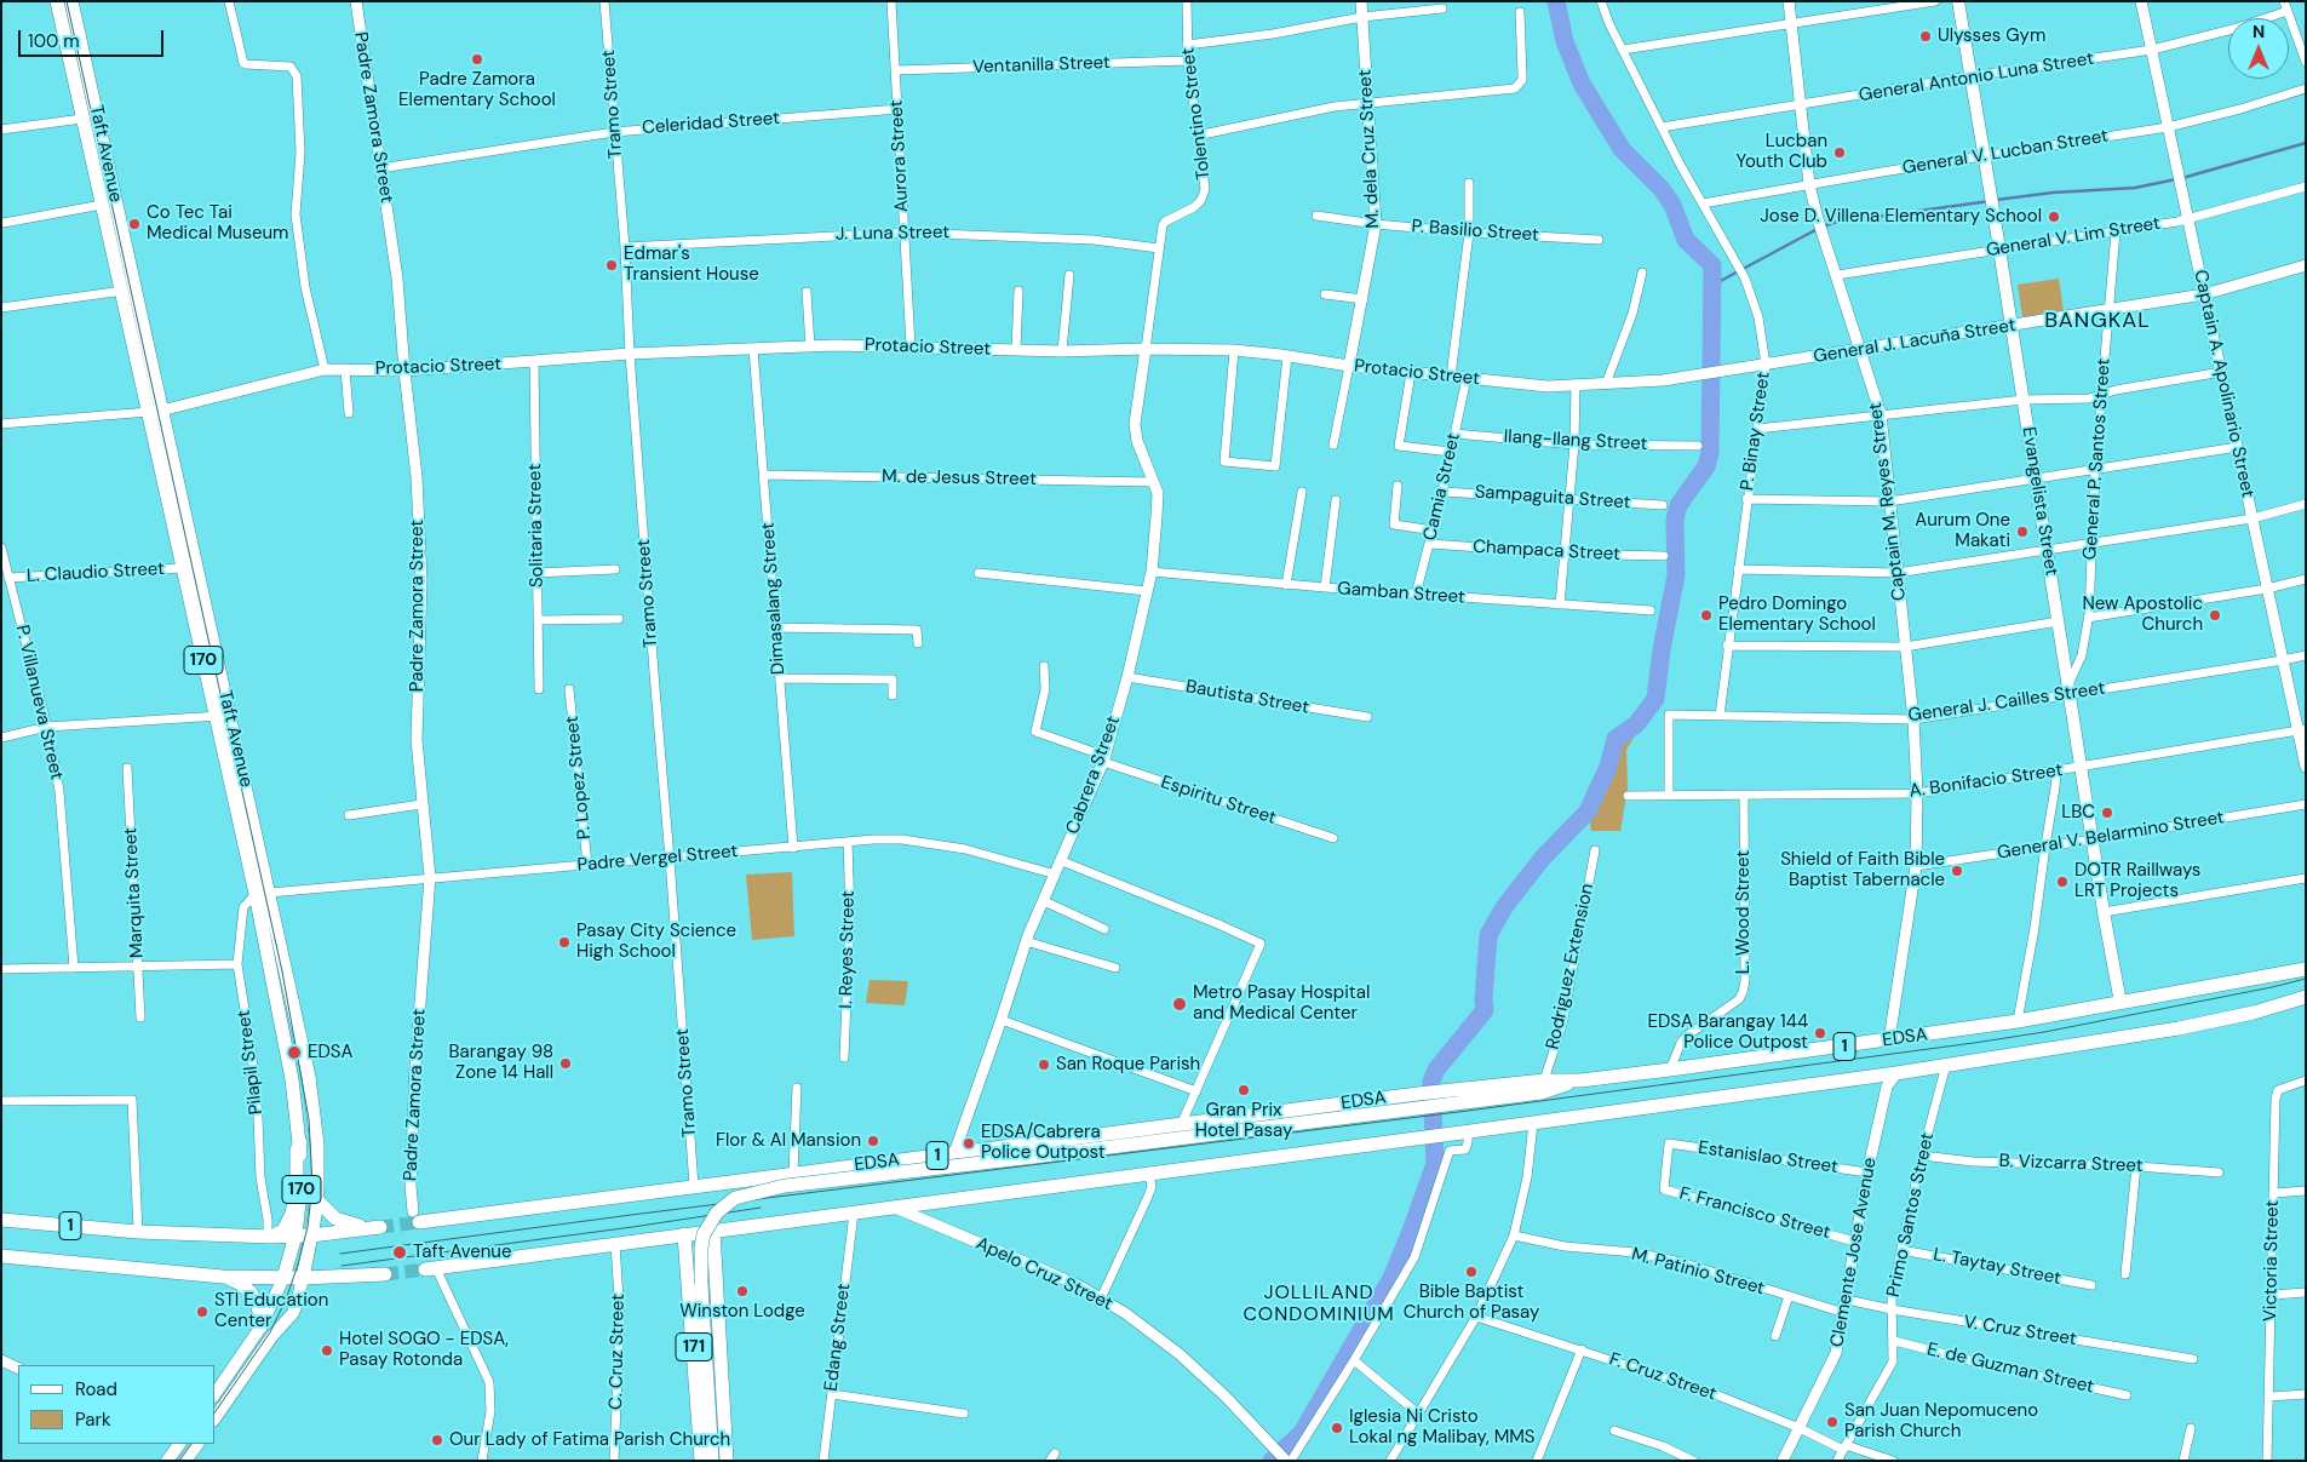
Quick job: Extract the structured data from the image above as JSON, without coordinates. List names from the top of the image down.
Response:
{
  "streets": {
    "main road": [
      "Taft Avenue",
      "Evangelista Street",
      "170",
      "EDSA",
      "1",
      "171"
    ],
    "street": [
      "Ventanilla Street",
      "General Antonio Luna Street",
      "Tramo Street",
      "Tolentino Street",
      "Padre Zamora Street",
      "Celeridad Street",
      "M. dela Cruz Street",
      "General V. Lucban Street",
      "Aurora Street",
      "P. Basilio Street",
      "J. Luna Street",
      "General V. Lim Street",
      "General J. Lacuña Street",
      "Protacio Street",
      "Captain A. Apolinario Street",
      "P. Binay Street",
      "Ilang-Ilang Street",
      "General P. Santos Street",
      "M. de Jesus Street",
      "Camia Street",
      "Sampaguita Street",
      "Captain M. Reyes Street",
      "Solitaria Street",
      "Champaca Street",
      "L. Claudio Street",
      "Gamban Street",
      "Dimasalang Street",
      "Bautista Street",
      "P. Villanueva Street",
      "General J. Cailles Street",
      "Cabrera Street",
      "P. Lopez Street",
      "A. Bonifacio Street",
      "Espiritu Street",
      "General V. Belarmino Street",
      "Padre Vergel Street",
      "Marquita Street",
      "L. Wood Street",
      "I. Reyes Street",
      "Rodriguez Extension",
      "Pilapil Street",
      "Estanislao Street",
      "B. Vizcarra Street",
      "F. Francisco Street",
      "Primo Santos Street",
      "Clemente Jose Avenue",
      "Victoria Street",
      "L. Taytay Street",
      "M. Patinio Street",
      "Apelo Cruz Street",
      "V. Cruz Street",
      "Edang Street",
      "C. Cruz Street",
      "E. de Guzman Street",
      "F. Cruz Street"
    ]
  },
  "crossings": [
    ["Ventanilla Street", "Tolentino Street"],
    ["Ventanilla Street", "Aurora Street"],
    ["General Antonio Luna Street", "Captain A. Apolinario Street"],
    ["General Antonio Luna Street", "P. Binay Street"],
    ["General Antonio Luna Street", "Captain M. Reyes Street"],
    ["General Antonio Luna Street", "Evangelista Street"],
    ["Tramo Street", "Celeridad Street"],
    ["Tramo Street", "J. Luna Street"],
    ["Tramo Street", "Protacio Street"],
    ["Tramo Street", "Padre Vergel Street"],
    ["Tramo Street", "EDSA"],
    ["Tolentino Street", "J. Luna Street"],
    ["Tolentino Street", "Protacio Street"],
    ["Tolentino Street", "Cabrera Street"],
    ["Padre Zamora Street", "Celeridad Street"],
    ["Padre Zamora Street", "Protacio Street"],
    ["Padre Zamora Street", "Padre Vergel Street"],
    ["Padre Zamora Street", "EDSA"],
    ["Celeridad Street", "Aurora Street"],
    ["M. dela Cruz Street", "P. Basilio Street"],
    ["M. dela Cruz Street", "Protacio Street"],
    ["General V. Lucban Street", "Captain A. Apolinario Street"],
    ["General V. Lucban Street", "P. Binay Street"],
    ["General V. Lucban Street", "Captain M. Reyes Street"],
    ["General V. Lucban Street", "Evangelista Street"],
    ["Taft Avenue", "Protacio Street"],
    ["Taft Avenue", "L. Claudio Street"],
    ["Taft Avenue", "Padre Vergel Street"],
    ["Taft Avenue", "1"],
    ["Taft Avenue", "Pilapil Street"],
    ["Aurora Street", "J. Luna Street"],
    ["Aurora Street", "Protacio Street"],
    ["General V. Lim Street", "Captain A. Apolinario Street"],
    ["General V. Lim Street", "General P. Santos Street"],
    ["General V. Lim Street", "Captain M. Reyes Street"],
    ["General V. Lim Street", "Evangelista Street"],
    ["General J. Lacuña Street", "Protacio Street"],
    ["General J. Lacuña Street", "Captain A. Apolinario Street"],
    ["General J. Lacuña Street", "P. Binay Street"],
    ["General J. Lacuña Street", "General P. Santos Street"],
    ["General J. Lacuña Street", "Captain M. Reyes Street"],
    ["General J. Lacuña Street", "Evangelista Street"],
    ["Protacio Street", "Camia Street"],
    ["Protacio Street", "Solitaria Street"],
    ["Protacio Street", "Dimasalang Street"],
    ["Protacio Street", "Cabrera Street"],
    ["Captain A. Apolinario Street", "General J. Cailles Street"],
    ["Captain A. Apolinario Street", "A. Bonifacio Street"],
    ["P. Binay Street", "General J. Cailles Street"],
    ["Ilang-Ilang Street", "Camia Street"],
    ["General P. Santos Street", "Evangelista Street"],
    ["General P. Santos Street", "General J. Cailles Street"],
    ["M. de Jesus Street", "Dimasalang Street"],
    ["M. de Jesus Street", "Cabrera Street"],
    ["Camia Street", "Sampaguita Street"],
    ["Camia Street", "Champaca Street"],
    ["Camia Street", "Gamban Street"],
    ["Captain M. Reyes Street", "General J. Cailles Street"],
    ["Captain M. Reyes Street", "A. Bonifacio Street"],
    ["Captain M. Reyes Street", "General V. Belarmino Street"],
    ["Captain M. Reyes Street", "EDSA"],
    ["Evangelista Street", "General J. Cailles Street"],
    ["Evangelista Street", "A. Bonifacio Street"],
    ["Evangelista Street", "General V. Belarmino Street"],
    ["Evangelista Street", "EDSA"],
    ["L. Claudio Street", "P. Villanueva Street"],
    ["Gamban Street", "Cabrera Street"],
    ["Dimasalang Street", "Padre Vergel Street"],
    ["Bautista Street", "Cabrera Street"],
    ["General J. Cailles Street", "A. Bonifacio Street"],
    ["Cabrera Street", "Espiritu Street"],
    ["Cabrera Street", "Padre Vergel Street"],
    ["Cabrera Street", "EDSA"],
    ["P. Lopez Street", "Padre Vergel Street"],
    ["A. Bonifacio Street", "L. Wood Street"],
    ["Padre Vergel Street", "I. Reyes Street"],
    ["Padre Vergel Street", "Pilapil Street"],
    ["L. Wood Street", "EDSA"],
    ["Rodriguez Extension", "EDSA"],
    ["EDSA", "1"],
    ["EDSA", "Primo Santos Street"],
    ["EDSA", "Clemente Jose Avenue"],
    ["EDSA", "Apelo Cruz Street"],
    ["EDSA", "Edang Street"],
    ["EDSA", "171"],
    ["EDSA", "C. Cruz Street"],
    ["1", "Pilapil Street"],
    ["Estanislao Street", "F. Francisco Street"],
    ["Estanislao Street", "Clemente Jose Avenue"],
    ["B. Vizcarra Street", "Primo Santos Street"],
    ["F. Francisco Street", "Clemente Jose Avenue"],
    ["Primo Santos Street", "L. Taytay Street"],
    ["Primo Santos Street", "V. Cruz Street"],
    ["Primo Santos Street", "E. de Guzman Street"],
    ["Primo Santos Street", "F. Cruz Street"],
    ["Clemente Jose Avenue", "M. Patinio Street"],
    ["Clemente Jose Avenue", "V. Cruz Street"],
    ["Clemente Jose Avenue", "F. Cruz Street"]
  ],
  "districts": ["BANGKAL", "JOLLILAND CONDOMINIUM"],
  "places": [
    "Ulysses Gym",
    "Padre Zamora Elementary School",
    "Lucban Youth Club",
    "Jose D. Villena Elementary School",
    "Co Tec Tai Medical Museum",
    "Edmar's Transient House",
    "Aurum One Makati",
    "Pedro Domingo Elementary School",
    "New Apostolic Church",
    "LBC",
    "Shield of Faith Bible Baptist Tabernacle",
    "DOTR Raillways LRT Projects",
    "Pasay City Science High School",
    "Metro Pasay Hospital and Medical Center",
    "EDSA Barangay 144 Police Outpost",
    "EDSA",
    "Barangay 98 Zone 14 Hall",
    "San Roque Parish",
    "Gran Prix Hotel Pasay",
    "Flor & Al Mansion",
    "EDSA/Cabrera Police Outpost",
    "Taft Avenue",
    "Bible Baptist Church of Pasay",
    "Winston Lodge",
    "STI Education Center",
    "Hotel SOGO - EDSA, Pasay Rotonda",
    "San Juan Nepomuceno Parish Church",
    "Iglesia Ni Cristo Lokal ng Malibay, MMS",
    "Our Lady of Fatima Parish Church"
  ],
  "legend": ["Road", "Park"],
  "scale_bar": "100 m",
  "north": "top"
}
